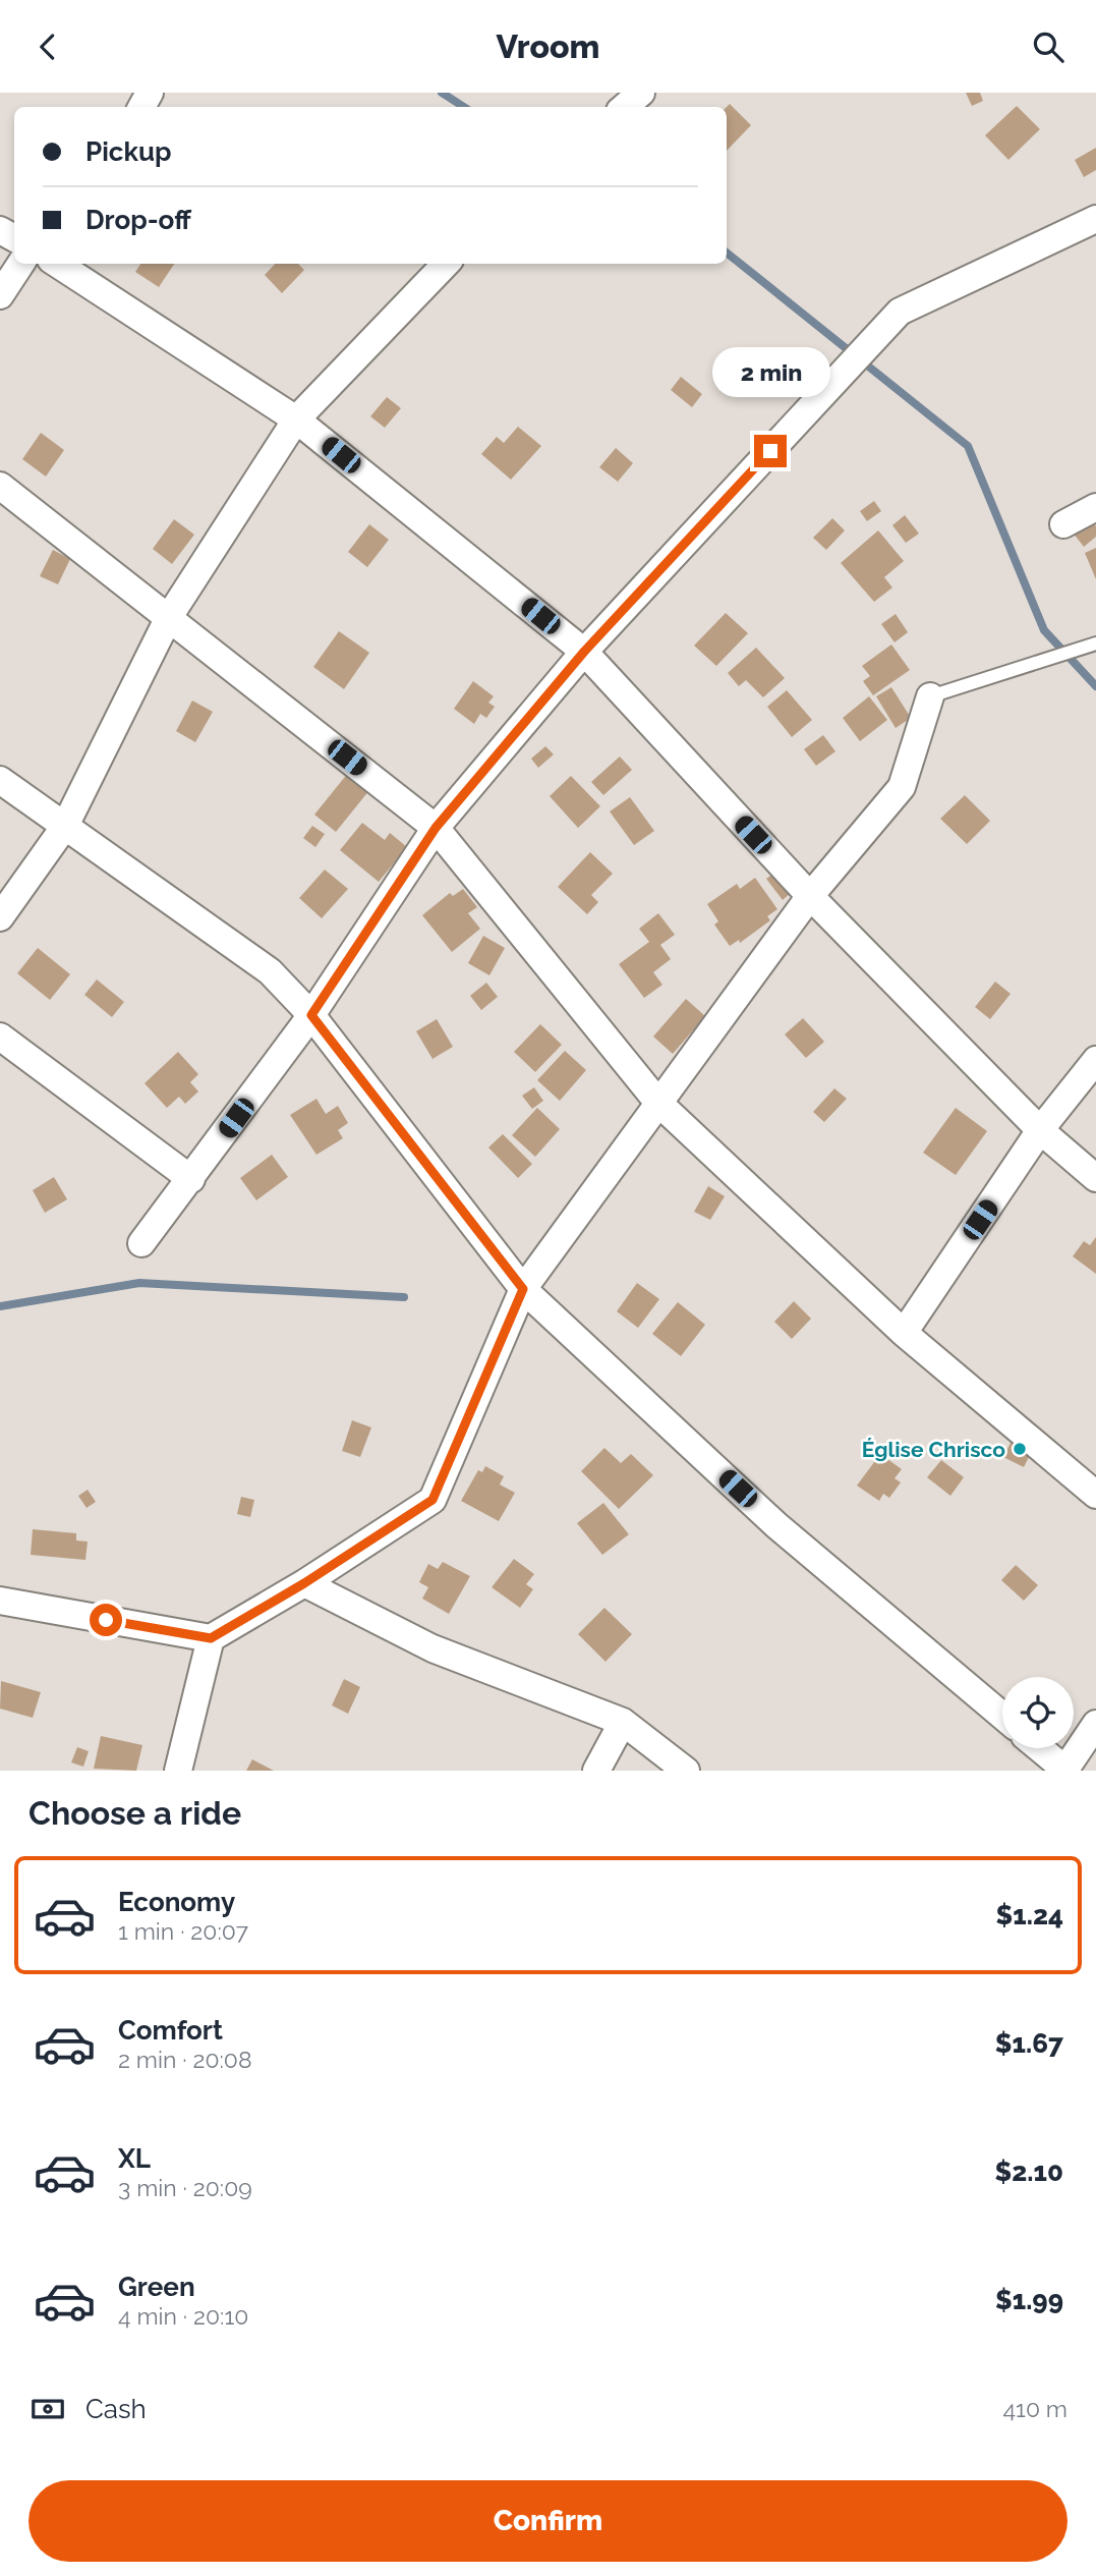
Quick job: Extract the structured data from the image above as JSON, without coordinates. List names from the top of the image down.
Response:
{
  "places": ["Église Chrisco"],
  "page": {
    "header": "Vroom",
    "banner": ["Pickup", "Drop-off"],
    "bubble": "2 min",
    "heading": "Choose a ride",
    "list": [
      {
        "name": "Economy",
        "note": "1 min · 20:07",
        "value": "$1.24"
      },
      {
        "name": "Comfort",
        "note": "2 min · 20:08",
        "value": "$1.67"
      },
      {
        "name": "XL",
        "note": "3 min · 20:09",
        "value": "$2.10"
      },
      {
        "name": "Green",
        "note": "4 min · 20:10",
        "value": "$1.99"
      }
    ],
    "pay": ["Cash", "410 m"],
    "buttons": "Confirm"
  }
}
